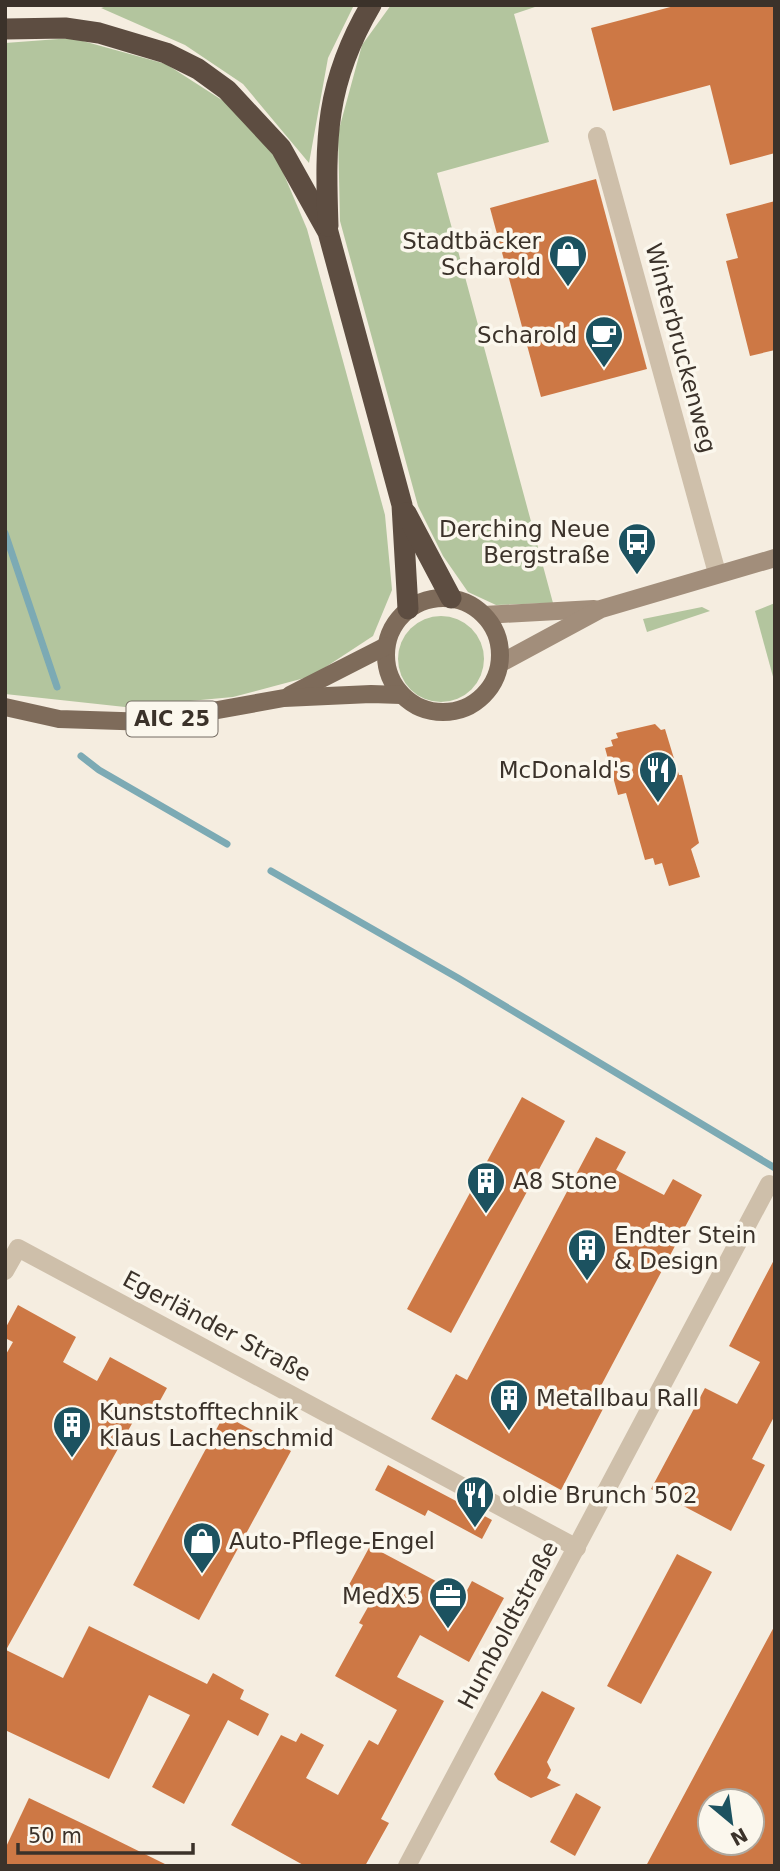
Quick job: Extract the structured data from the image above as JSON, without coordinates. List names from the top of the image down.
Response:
{
  "streets": {
    "main road": ["AIC 25"],
    "street": ["Winterbruckenweg", "Egerländer Straße", "Humboldtstraße"]
  },
  "crossings": [
    ["Egerländer Straße", "Humboldtstraße"]
  ],
  "places": {
    "shop": ["Stadtbäcker Scharold", "Auto-Pflege-Engel"],
    "cafe": ["Scharold"],
    "bus stop": ["Derching Neue Bergstraße"],
    "restaurant": ["McDonald's", "oldie Brunch 502"],
    "building": [
      "A8 Stone",
      "Endter Stein & Design",
      "Metallbau Rall",
      "Kunststofftechnik Klaus Lachenschmid"
    ],
    "office": ["MedX5"]
  },
  "scale_bar": "50 m",
  "north": "bottom right"
}
